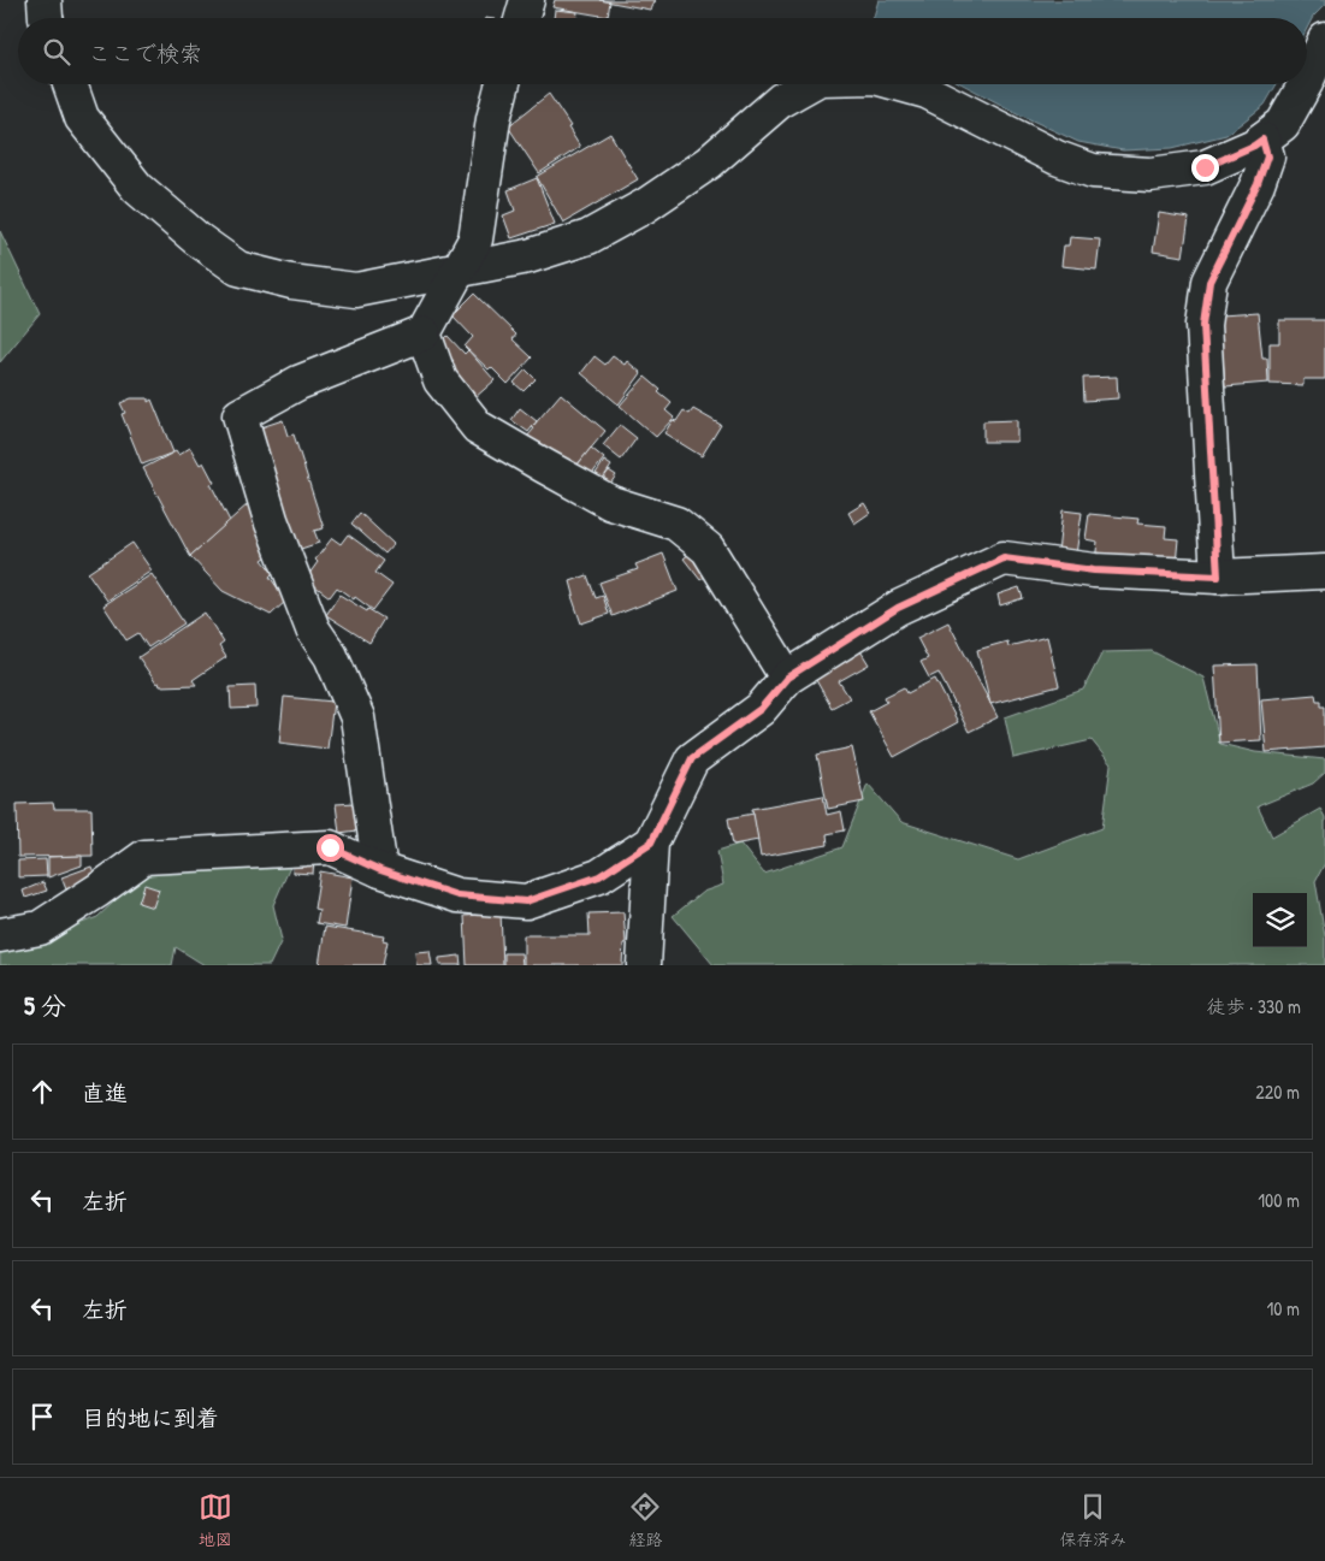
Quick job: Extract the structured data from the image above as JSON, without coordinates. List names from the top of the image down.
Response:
{
  "page": {
    "search": "ここで検索",
    "heading": ["5 分", "徒歩 · 330 m"],
    "list": [
      ["直進", "220 m"],
      ["左折", "100 m"],
      ["左折", "10 m"],
      "目的地に到着"
    ],
    "nav": ["地図", "経路", "保存済み"]
  }
}
